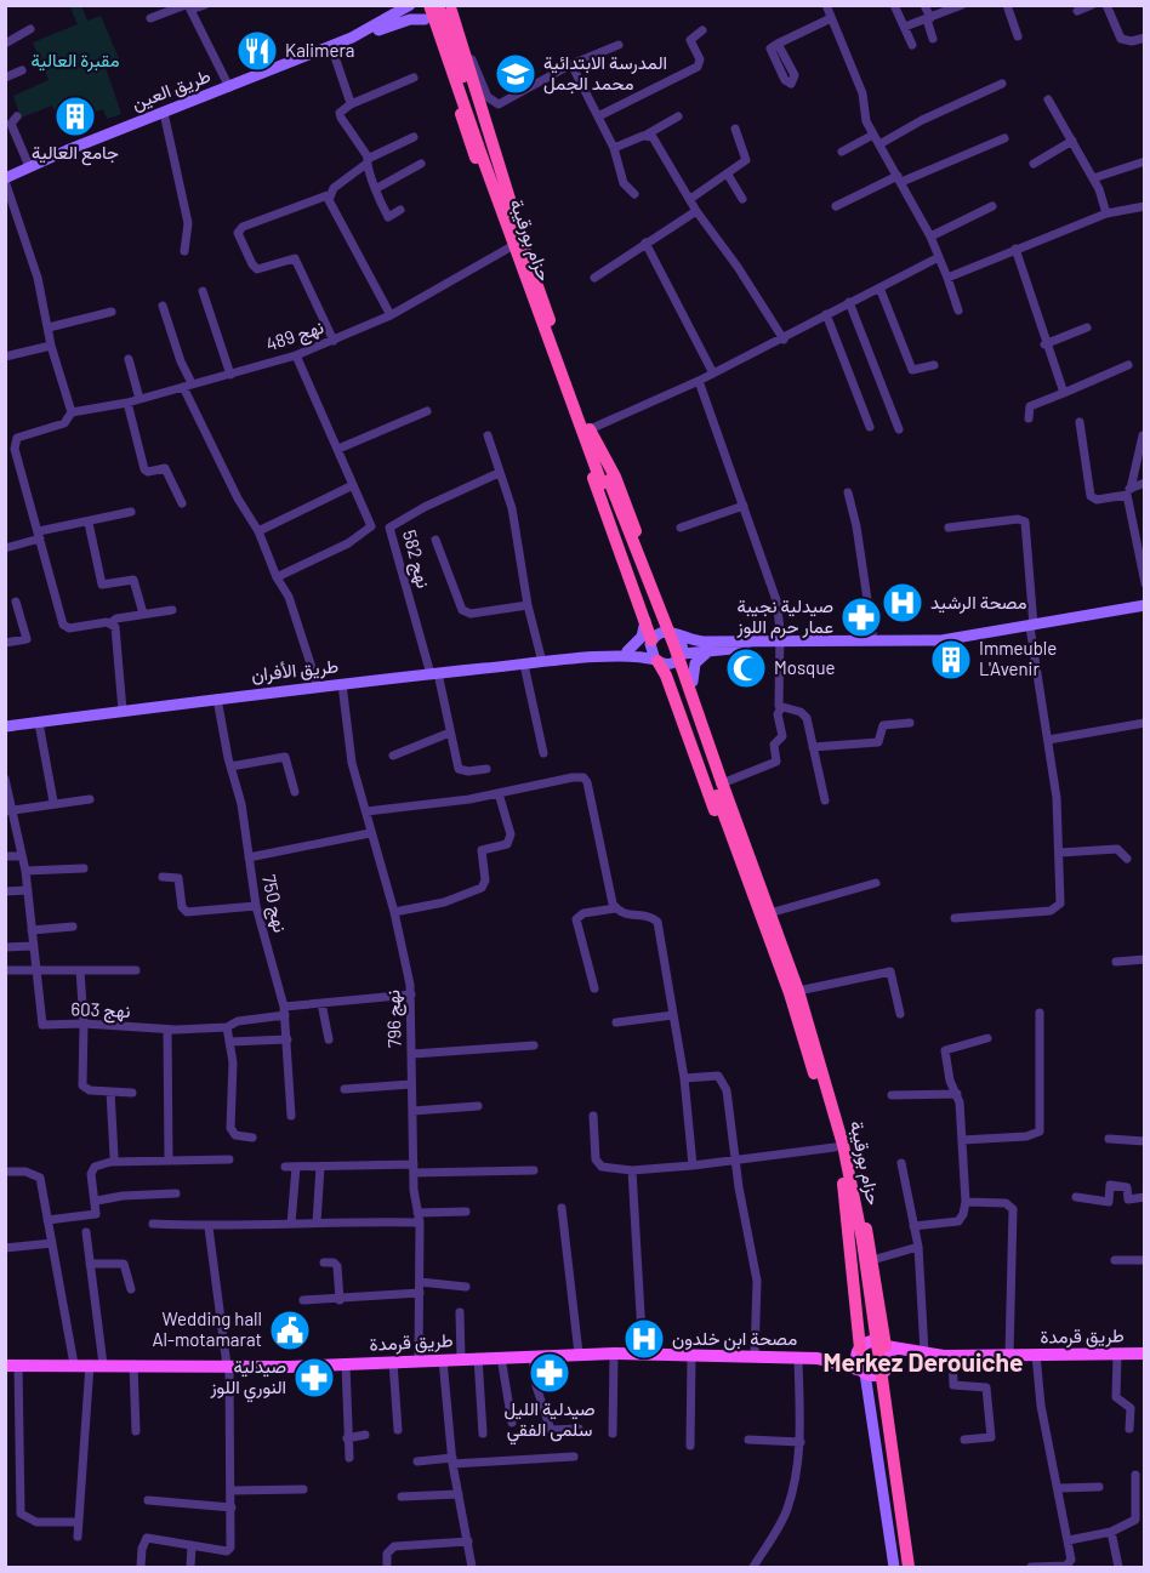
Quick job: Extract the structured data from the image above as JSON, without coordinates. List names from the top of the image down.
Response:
{
  "streets": {
    "highway": ["حزام بورقيبة"],
    "main road": ["طريق العين", "طريق الأفران", "طريق قرمدة"],
    "street": [
      "نهج 489",
      "نهج 582",
      "نهج 750",
      "نهج 603",
      "نهج 796"
    ]
  },
  "crossings": [
    ["طريق العين", "حزام بورقيبة"],
    ["حزام بورقيبة", "نهج 489"],
    ["نهج 582", "طريق الأفران"],
    ["طريق الأفران", "نهج 750"],
    ["طريق الأفران", "نهج 796"],
    ["نهج 750", "نهج 603"],
    ["نهج 603", "نهج 796"],
    ["نهج 796", "طريق قرمدة"]
  ],
  "districts": ["Merkez Derouiche"],
  "parks": ["مقبرة العالية"],
  "places": {
    "restaurant": ["Kalimera"],
    "school or university": ["المدرسة الابتدائية محمد الجمل"],
    "building": ["جامع العالية", "Immeuble L'Avenir"],
    "hospital": ["مصحة الرشيد", "مصحة ابن خلدون"],
    "pharmacy": ["صيدلية نجيبة عمار حرم اللوز", "صيدلية الليل سلمى الفقي", "صيدلية النوري اللوز"],
    "mosque": ["Mosque"],
    "public building": ["Wedding hall Al-motamarat"]
  }
}
